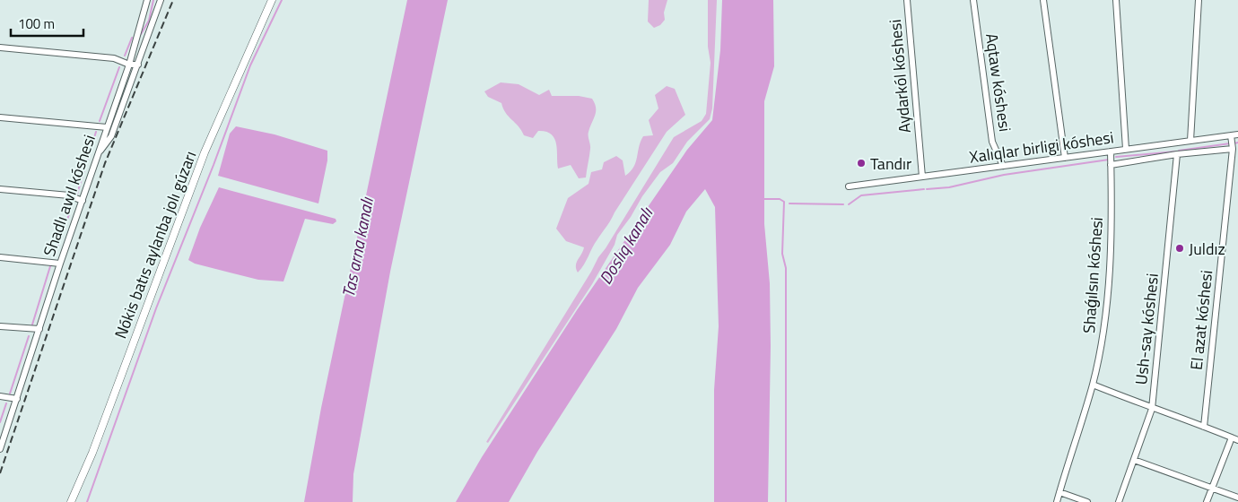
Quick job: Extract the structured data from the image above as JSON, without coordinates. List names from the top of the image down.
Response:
{
  "streets": {
    "main road": ["Nókis batıs aylanba jolı gúzarı"],
    "street": [
      "Aydarkól kóshesi",
      "Aqtaw kóshesi",
      "Xalıqlar birligi kóshesi",
      "Shadlı awıl kóshesi",
      "Shaǵılsın kóshesi",
      "El azat kóshesi",
      "Ush-say kóshesi"
    ]
  },
  "crossings": [
    ["Aydarkól kóshesi", "Xalıqlar birligi kóshesi"],
    ["Aqtaw kóshesi", "Xalıqlar birligi kóshesi"],
    ["Xalıqlar birligi kóshesi", "Shaǵılsın kóshesi"],
    ["Xalıqlar birligi kóshesi", "El azat kóshesi"]
  ],
  "water": ["Doslıq kanalı", "Tas arna kanalı"],
  "places": ["Tandır", "Juldız"],
  "scale_bar": "100 m"
}
